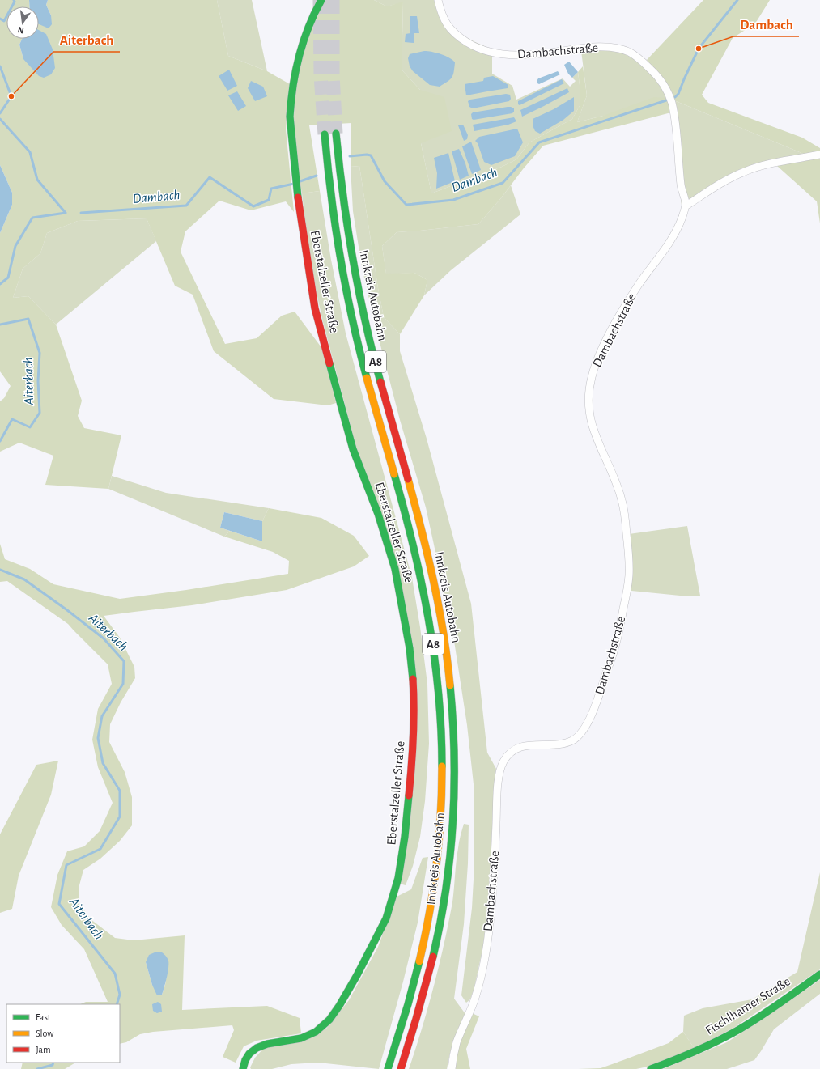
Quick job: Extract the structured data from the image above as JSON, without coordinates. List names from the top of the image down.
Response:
{
  "streets": {
    "main road": [
      "Eberstalzeller Straße",
      "Innkreis Autobahn",
      "A8",
      "Fischlhamer Straße"
    ],
    "street": ["Dambachstraße"]
  },
  "water": ["Dambach", "Aiterbach"],
  "places": ["Dambach", "Aiterbach"],
  "legend": ["Fast", "Slow", "Jam"],
  "north": "bottom"
}
